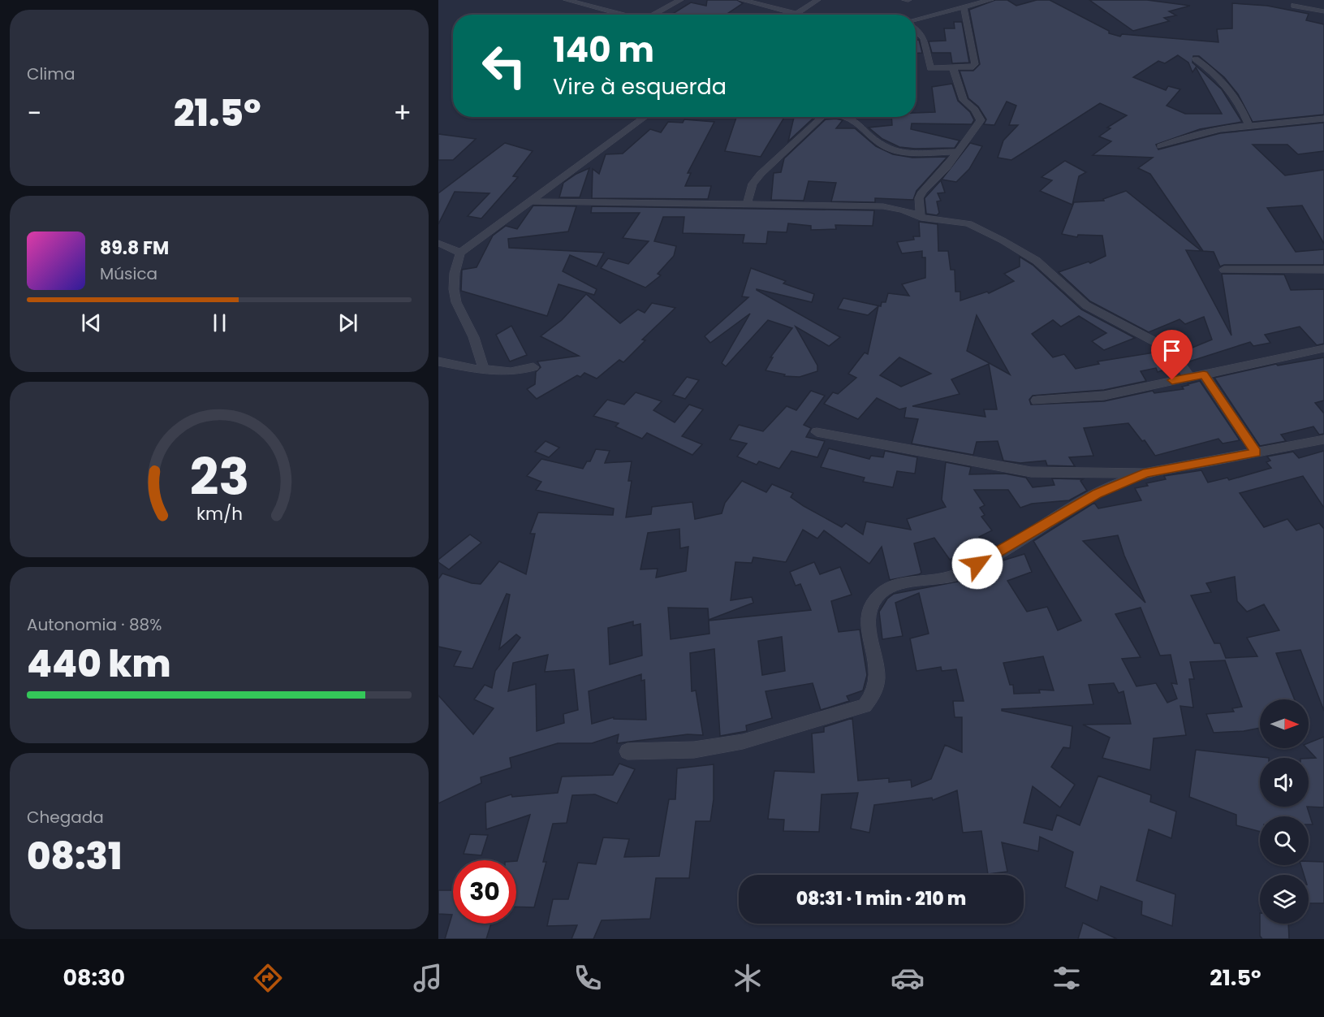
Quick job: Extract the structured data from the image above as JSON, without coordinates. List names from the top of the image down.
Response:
{
  "north": "right",
  "page": {
    "tile": [
      "Clima",
      ["Autonomia · 88%", "440 km"],
      ["Chegada", "08:31"]
    ],
    "turn": ["140 m", "Vire à esquerda"],
    "heat": ["−", "21.5°", "+"],
    "song": ["89.8 FM", "Música"],
    "limit": "30",
    "trip": "08:31 · 1 min · 210 m",
    "tabs": ["08:30", "21.5°"],
    "gauge": ["23", "km/h"]
  }
}
